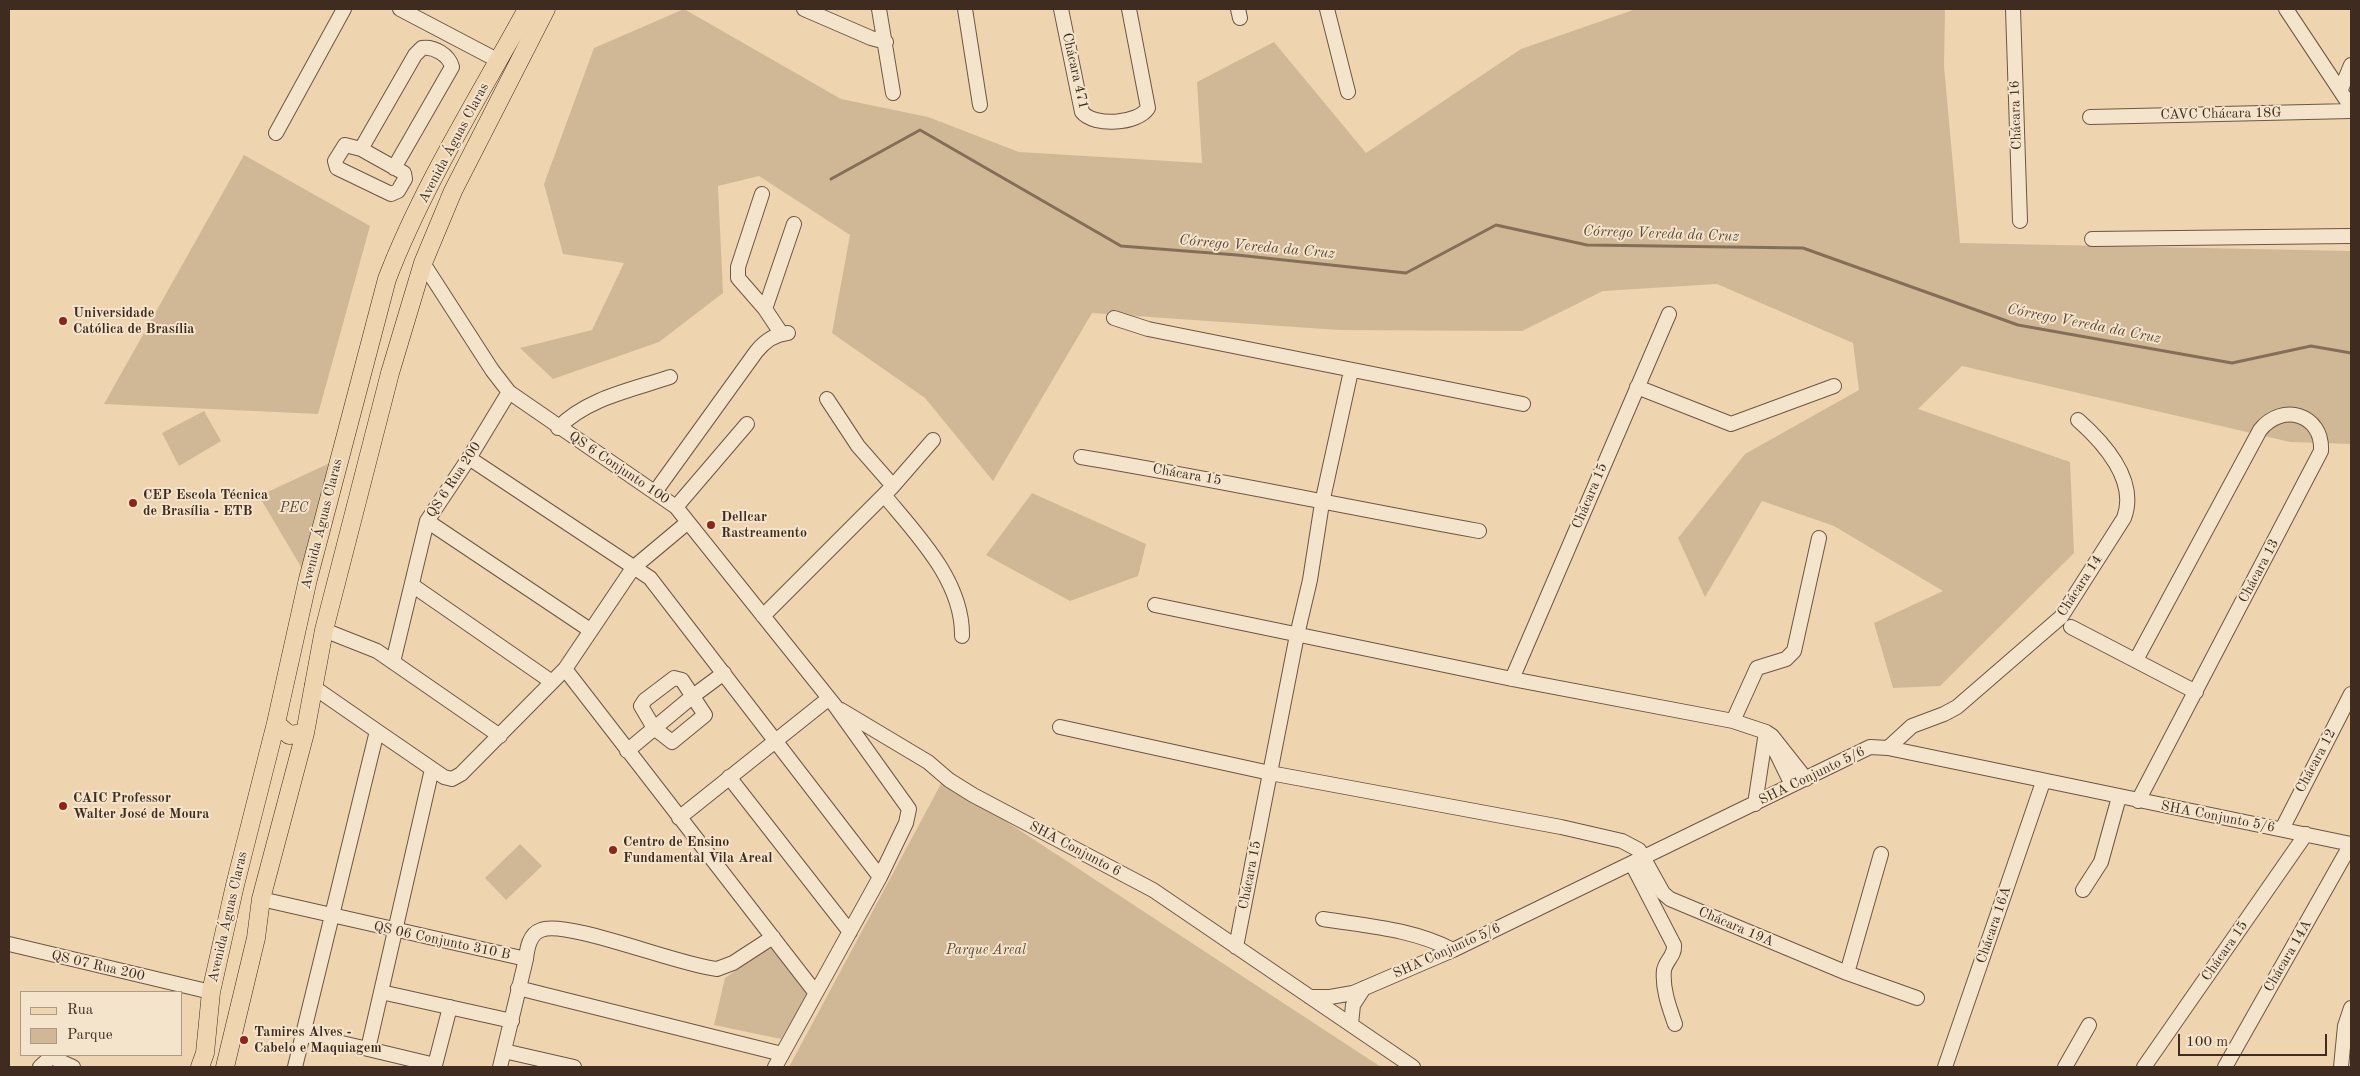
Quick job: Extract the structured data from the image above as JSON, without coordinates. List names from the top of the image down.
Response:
{
  "streets": {
    "main road": ["Avenida Águas Claras"],
    "street": [
      "Chácara 471",
      "CAVC Chácara 18G",
      "Chácara 16",
      "QS 6 Conjunto 100",
      "Chácara 15",
      "QS 6 Rua 200",
      "Chácara 13",
      "Chácara 14",
      "Chácara 12",
      "SHA Conjunto 5/6",
      "SHA Conjunto 6",
      "Chácara 16A",
      "Chácara 19A",
      "QS 06 Conjunto 310 B",
      "Chácara 14A",
      "QS 07 Rua 200"
    ]
  },
  "crossings": [
    ["Avenida Águas Claras", "QS 6 Conjunto 100"],
    ["Avenida Águas Claras", "QS 06 Conjunto 310 B"],
    ["Avenida Águas Claras", "QS 07 Rua 200"],
    ["QS 6 Conjunto 100", "QS 6 Rua 200"],
    ["QS 6 Conjunto 100", "SHA Conjunto 6"],
    ["Chácara 15", "SHA Conjunto 5/6"],
    ["Chácara 15", "SHA Conjunto 6"],
    ["Chácara 13", "SHA Conjunto 5/6"],
    ["Chácara 14", "SHA Conjunto 5/6"],
    ["Chácara 12", "SHA Conjunto 5/6"],
    ["SHA Conjunto 5/6", "SHA Conjunto 6"],
    ["SHA Conjunto 5/6", "Chácara 16A"],
    ["SHA Conjunto 5/6", "Chácara 19A"],
    ["SHA Conjunto 5/6", "Chácara 14A"]
  ],
  "water": ["Córrego Vereda da Cruz"],
  "parks": ["PEC", "Parque Areal"],
  "places": [
    "Universidade Católica de Brasília",
    "CEP Escola Técnica de Brasília - ETB",
    "Dellcar Rastreamento",
    "CAIC Professor Walter José de Moura",
    "Centro de Ensino Fundamental Vila Areal",
    "Tamires Alves - Cabelo e Maquiagem"
  ],
  "legend": ["Rua", "Parque"],
  "scale_bar": "100 m"
}
